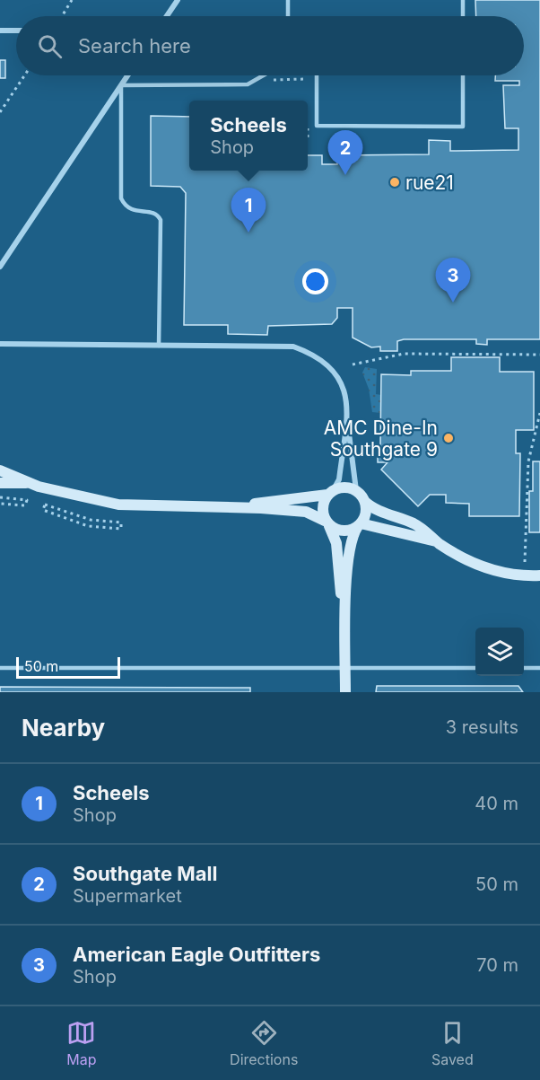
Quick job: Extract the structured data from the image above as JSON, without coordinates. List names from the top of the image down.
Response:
{
  "places": ["rue21", "AMC Dine-In Southgate 9"],
  "scale_bar": "50 m",
  "page": {
    "search": "Search here",
    "popup": ["Scheels", "Shop"],
    "pins": ["2", "1", "3"],
    "scale": "50 m",
    "heading": ["Nearby", "3 results"],
    "list": [
      {
        "mark": "1",
        "name": "Scheels",
        "note": "Shop",
        "value": "40 m"
      },
      {
        "mark": "2",
        "name": "Southgate Mall",
        "note": "Supermarket",
        "value": "50 m"
      },
      {
        "mark": "3",
        "name": "American Eagle Outfitters",
        "note": "Shop",
        "value": "70 m"
      }
    ],
    "nav": ["Map", "Directions", "Saved"]
  }
}
